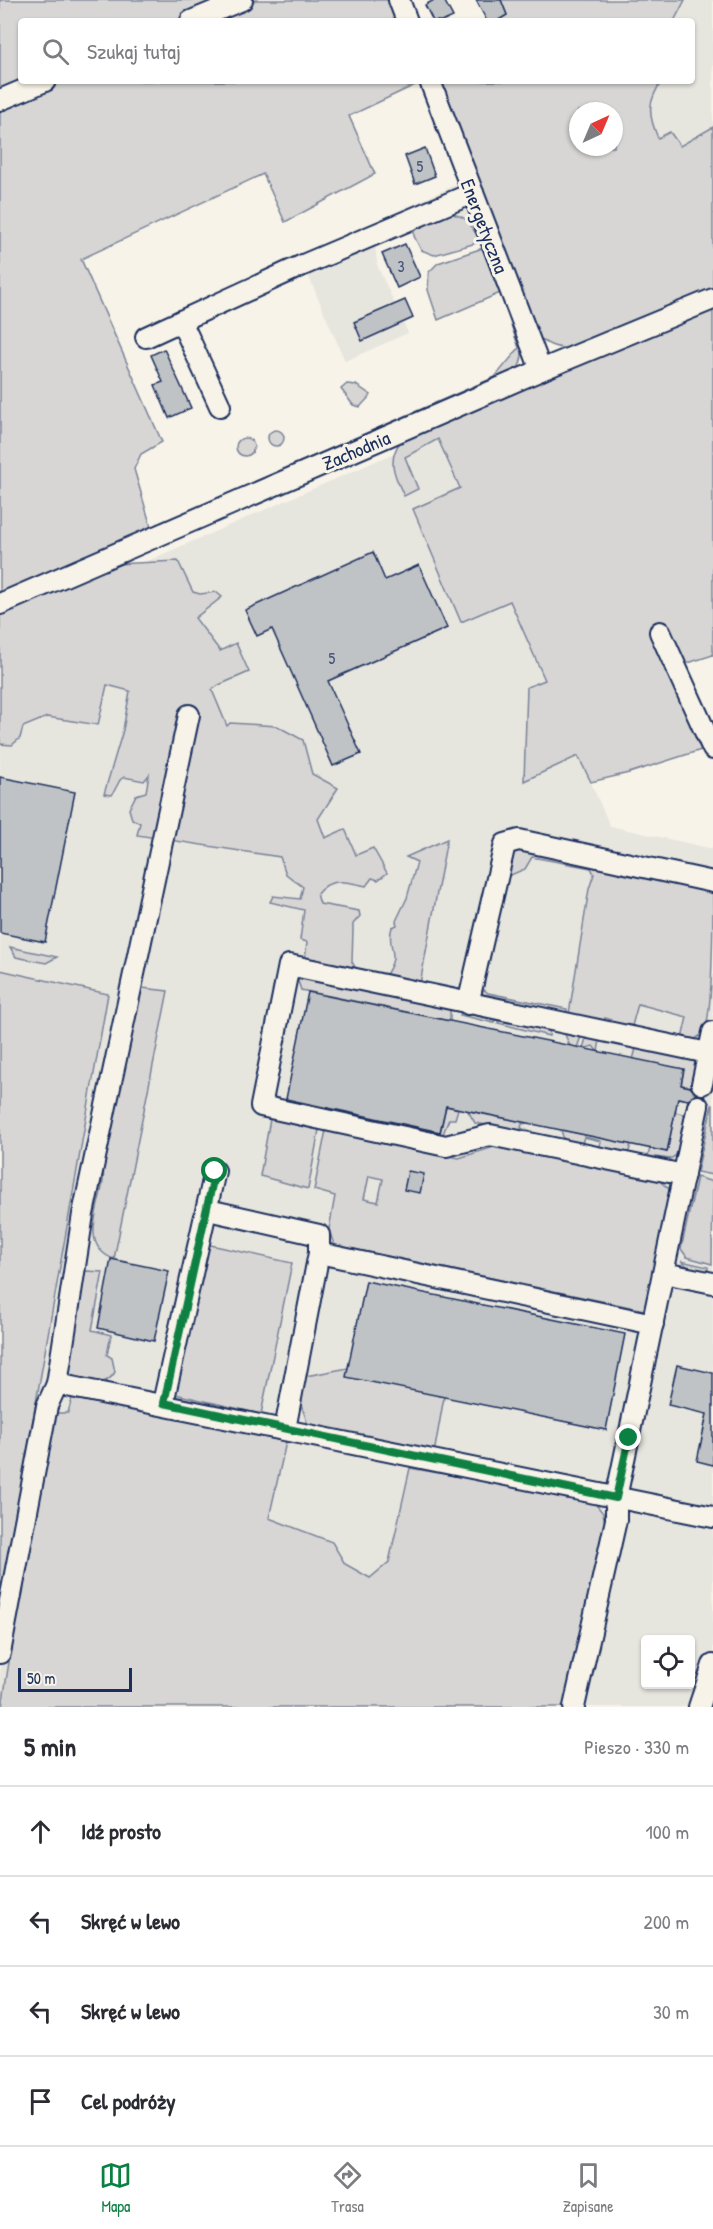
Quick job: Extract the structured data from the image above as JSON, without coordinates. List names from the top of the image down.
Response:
{
  "streets": {
    "street": ["Energetyczna", "Zachodnia"]
  },
  "crossings": [
    ["Energetyczna", "Zachodnia"]
  ],
  "house_numbers": ["5", "3", "5"],
  "scale_bar": "50 m",
  "north": "top right",
  "page": {
    "search": "Szukaj tutaj",
    "scale": "50 m",
    "heading": ["5 min", "Pieszo · 330 m"],
    "list": [
      ["Idź prosto", "100 m"],
      ["Skręć w lewo", "200 m"],
      ["Skręć w lewo", "30 m"],
      "Cel podróży"
    ],
    "nav": ["Mapa", "Trasa", "Zapisane"]
  }
}
